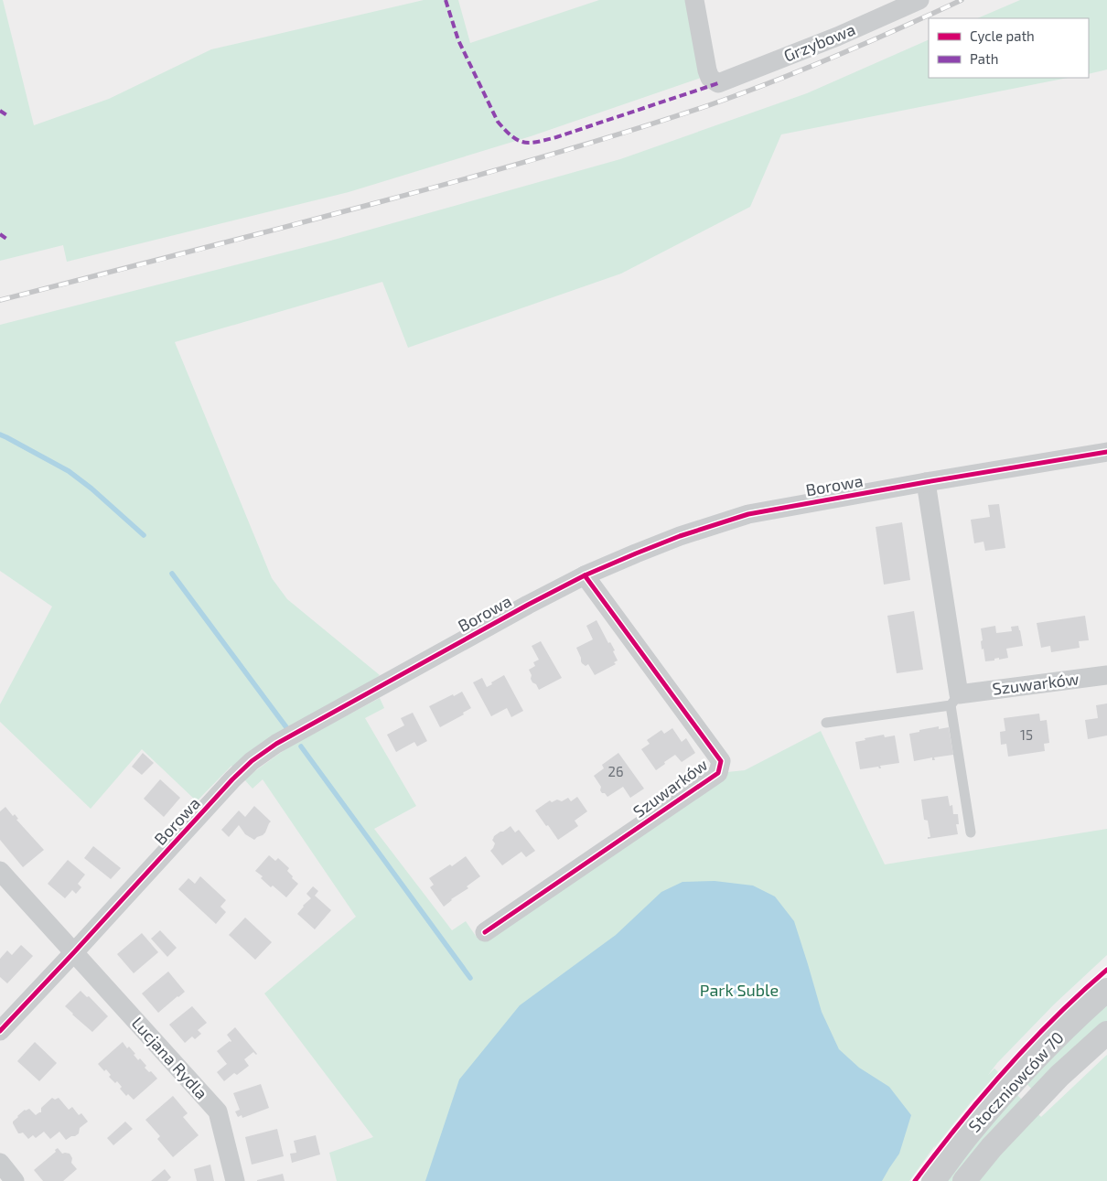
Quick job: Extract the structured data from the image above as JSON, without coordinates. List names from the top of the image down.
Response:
{
  "streets": {
    "street": [
      "Grzybowa",
      "Borowa",
      "Szuwarków",
      "Lucjana Rydla",
      "Stoczniowców 70"
    ]
  },
  "crossings": [
    ["Borowa", "Szuwarków"],
    ["Borowa", "Lucjana Rydla"]
  ],
  "parks": ["Park Suble"],
  "house_numbers": ["15", "26"],
  "legend": ["Cycle path", "Path"]
}
